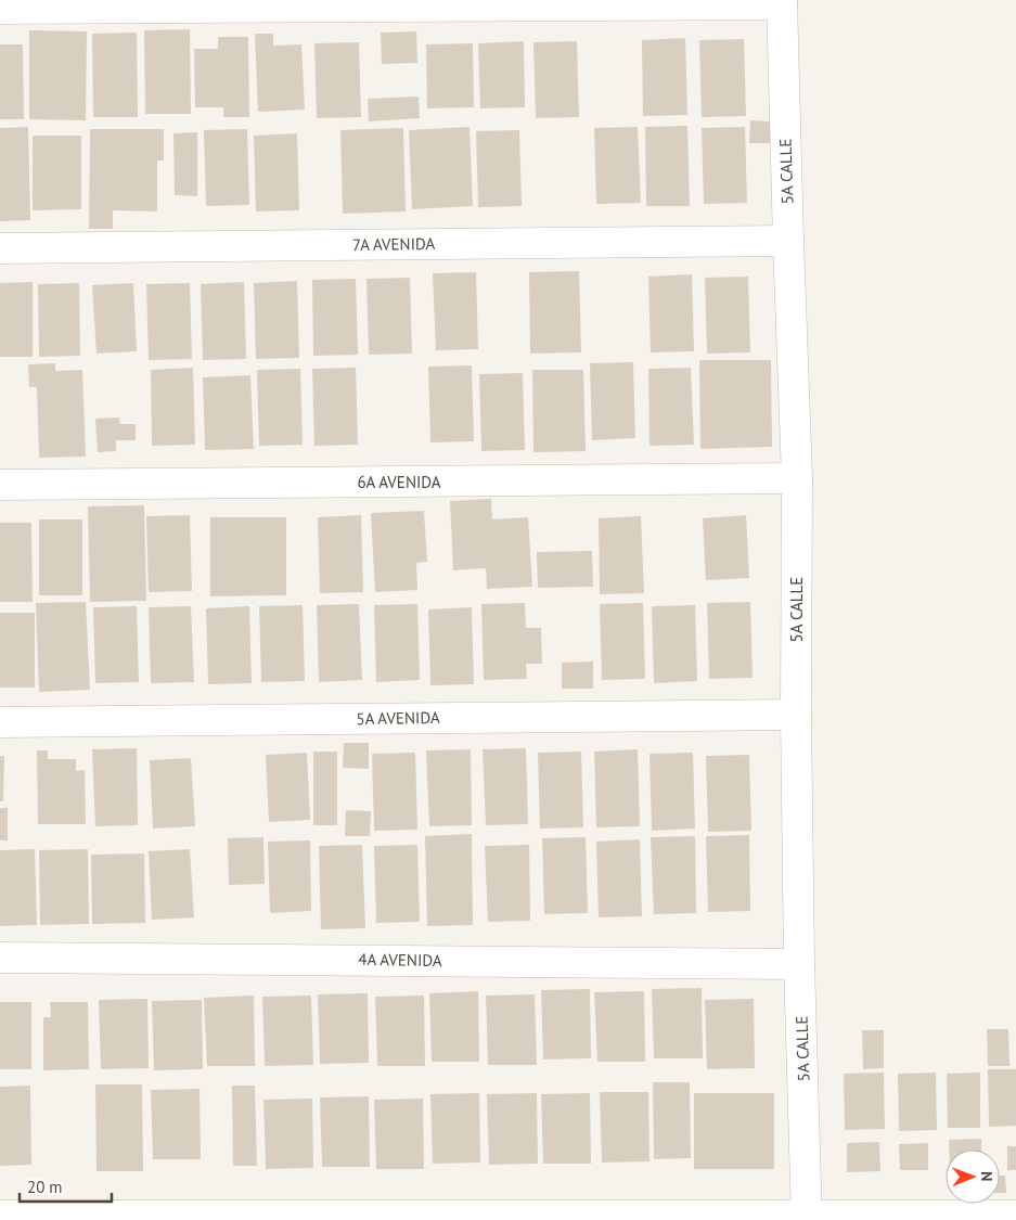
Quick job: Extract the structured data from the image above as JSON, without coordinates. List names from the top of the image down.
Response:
{
  "streets": {
    "street": [
      "5A CALLE",
      "7A AVENIDA",
      "6A AVENIDA",
      "5A AVENIDA",
      "4A AVENIDA"
    ]
  },
  "crossings": [
    ["5A CALLE", "7A AVENIDA"],
    ["5A CALLE", "6A AVENIDA"],
    ["5A CALLE", "5A AVENIDA"],
    ["5A CALLE", "4A AVENIDA"]
  ],
  "scale_bar": "20 m",
  "north": "right"
}
